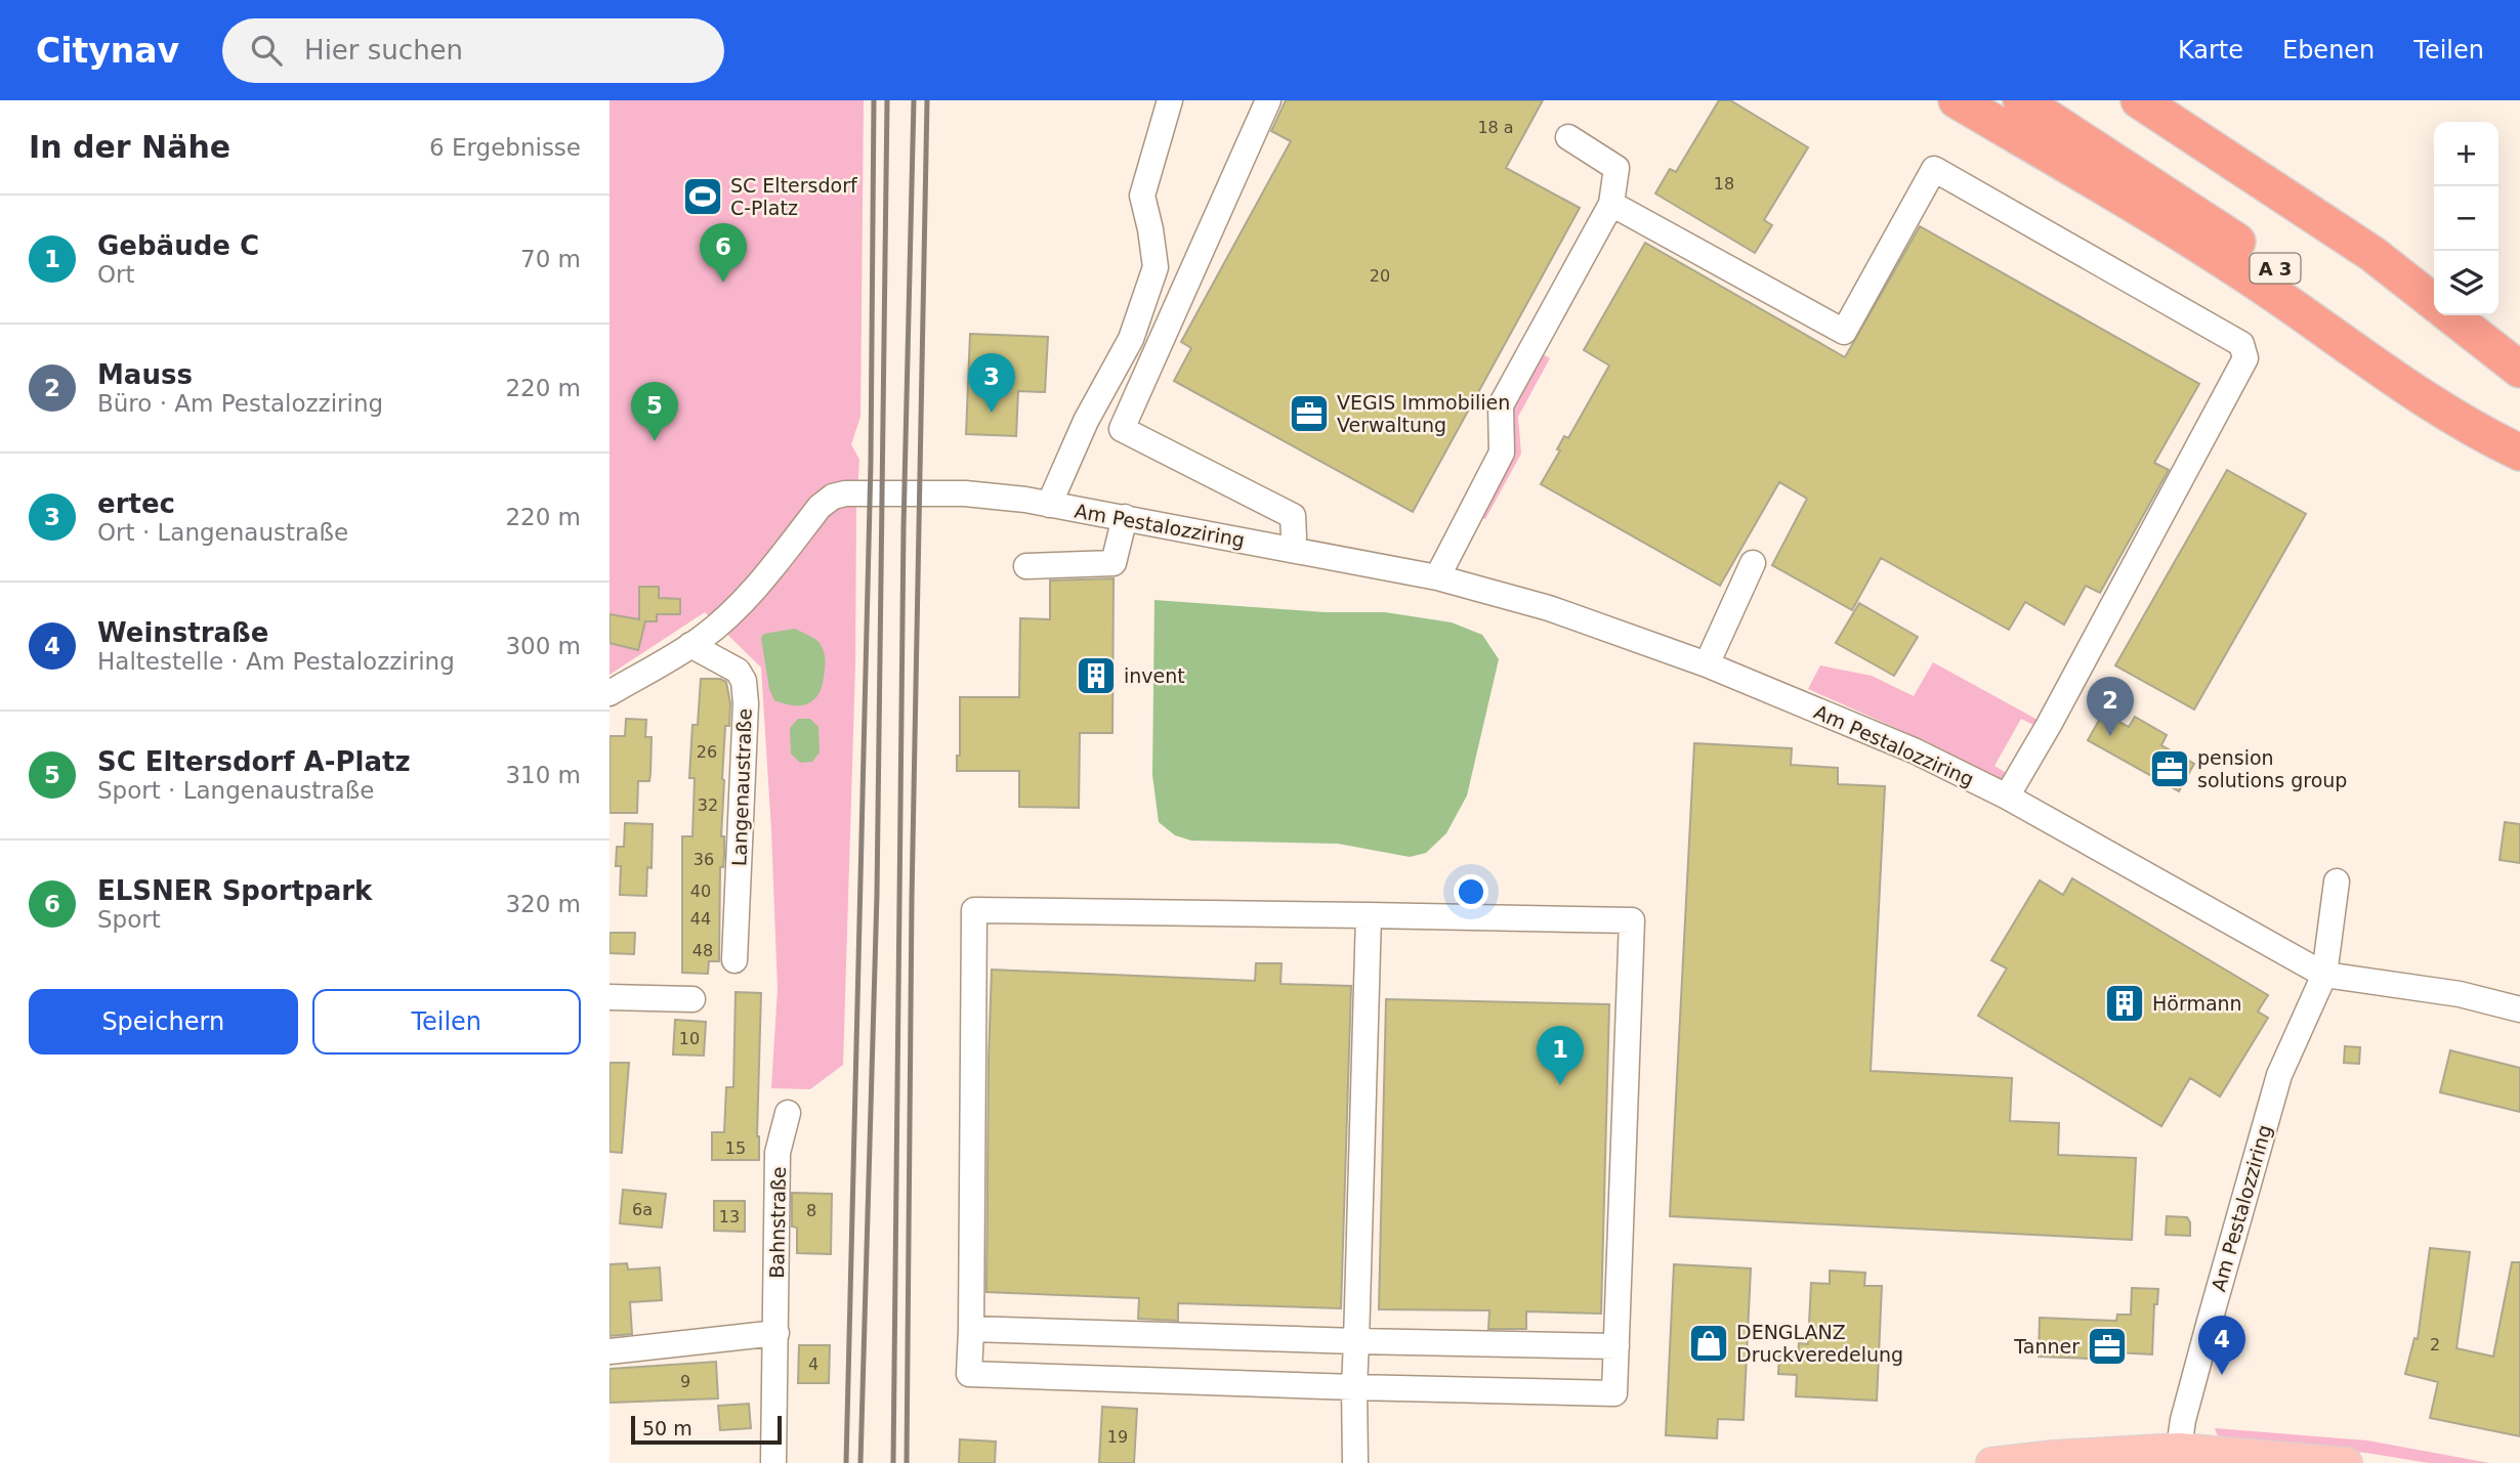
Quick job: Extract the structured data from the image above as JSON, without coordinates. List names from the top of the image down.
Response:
{
  "streets": {
    "highway": ["A 3"],
    "street": ["Am Pestalozziring", "Langenaustraße", "Bahnstraße"]
  },
  "places": {
    "sports": ["SC Eltersdorf C-Platz"],
    "office": ["VEGIS Immobilien Verwaltung", "pension solutions group", "Tanner"],
    "building": ["invent", "Hörmann"],
    "shop": ["DENGLANZ Druckveredelung"]
  },
  "house_numbers": [
    "18 a",
    "18",
    "20",
    "26",
    "32",
    "36",
    "40",
    "44",
    "48",
    "10",
    "15",
    "6a",
    "8",
    "13",
    "2",
    "4",
    "9",
    "19"
  ],
  "scale_bar": "50 m",
  "page": {
    "header": "Citynav",
    "search": "Hier suchen",
    "nav": ["Karte", "Ebenen", "Teilen"],
    "heading": ["In der Nähe", "6 Ergebnisse"],
    "map_buttons": ["+", "−"],
    "list": [
      {
        "mark": "1",
        "name": "Gebäude C",
        "note": "Ort",
        "value": "70 m"
      },
      {
        "mark": "2",
        "name": "Mauss",
        "note": "Büro · Am Pestalozziring",
        "value": "220 m"
      },
      {
        "mark": "3",
        "name": "ertec",
        "note": "Ort · Langenaustraße",
        "value": "220 m"
      },
      {
        "mark": "4",
        "name": "Weinstraße",
        "note": "Haltestelle · Am Pestalozziring",
        "value": "300 m"
      },
      {
        "mark": "5",
        "name": "SC Eltersdorf A-Platz",
        "note": "Sport · Langenaustraße",
        "value": "310 m"
      },
      {
        "mark": "6",
        "name": "ELSNER Sportpark",
        "note": "Sport",
        "value": "320 m"
      }
    ],
    "pins": [
      "6",
      "3",
      "5",
      "2",
      "1",
      "4"
    ],
    "buttons": ["Speichern", "Teilen"],
    "scale": "50 m"
  }
}
